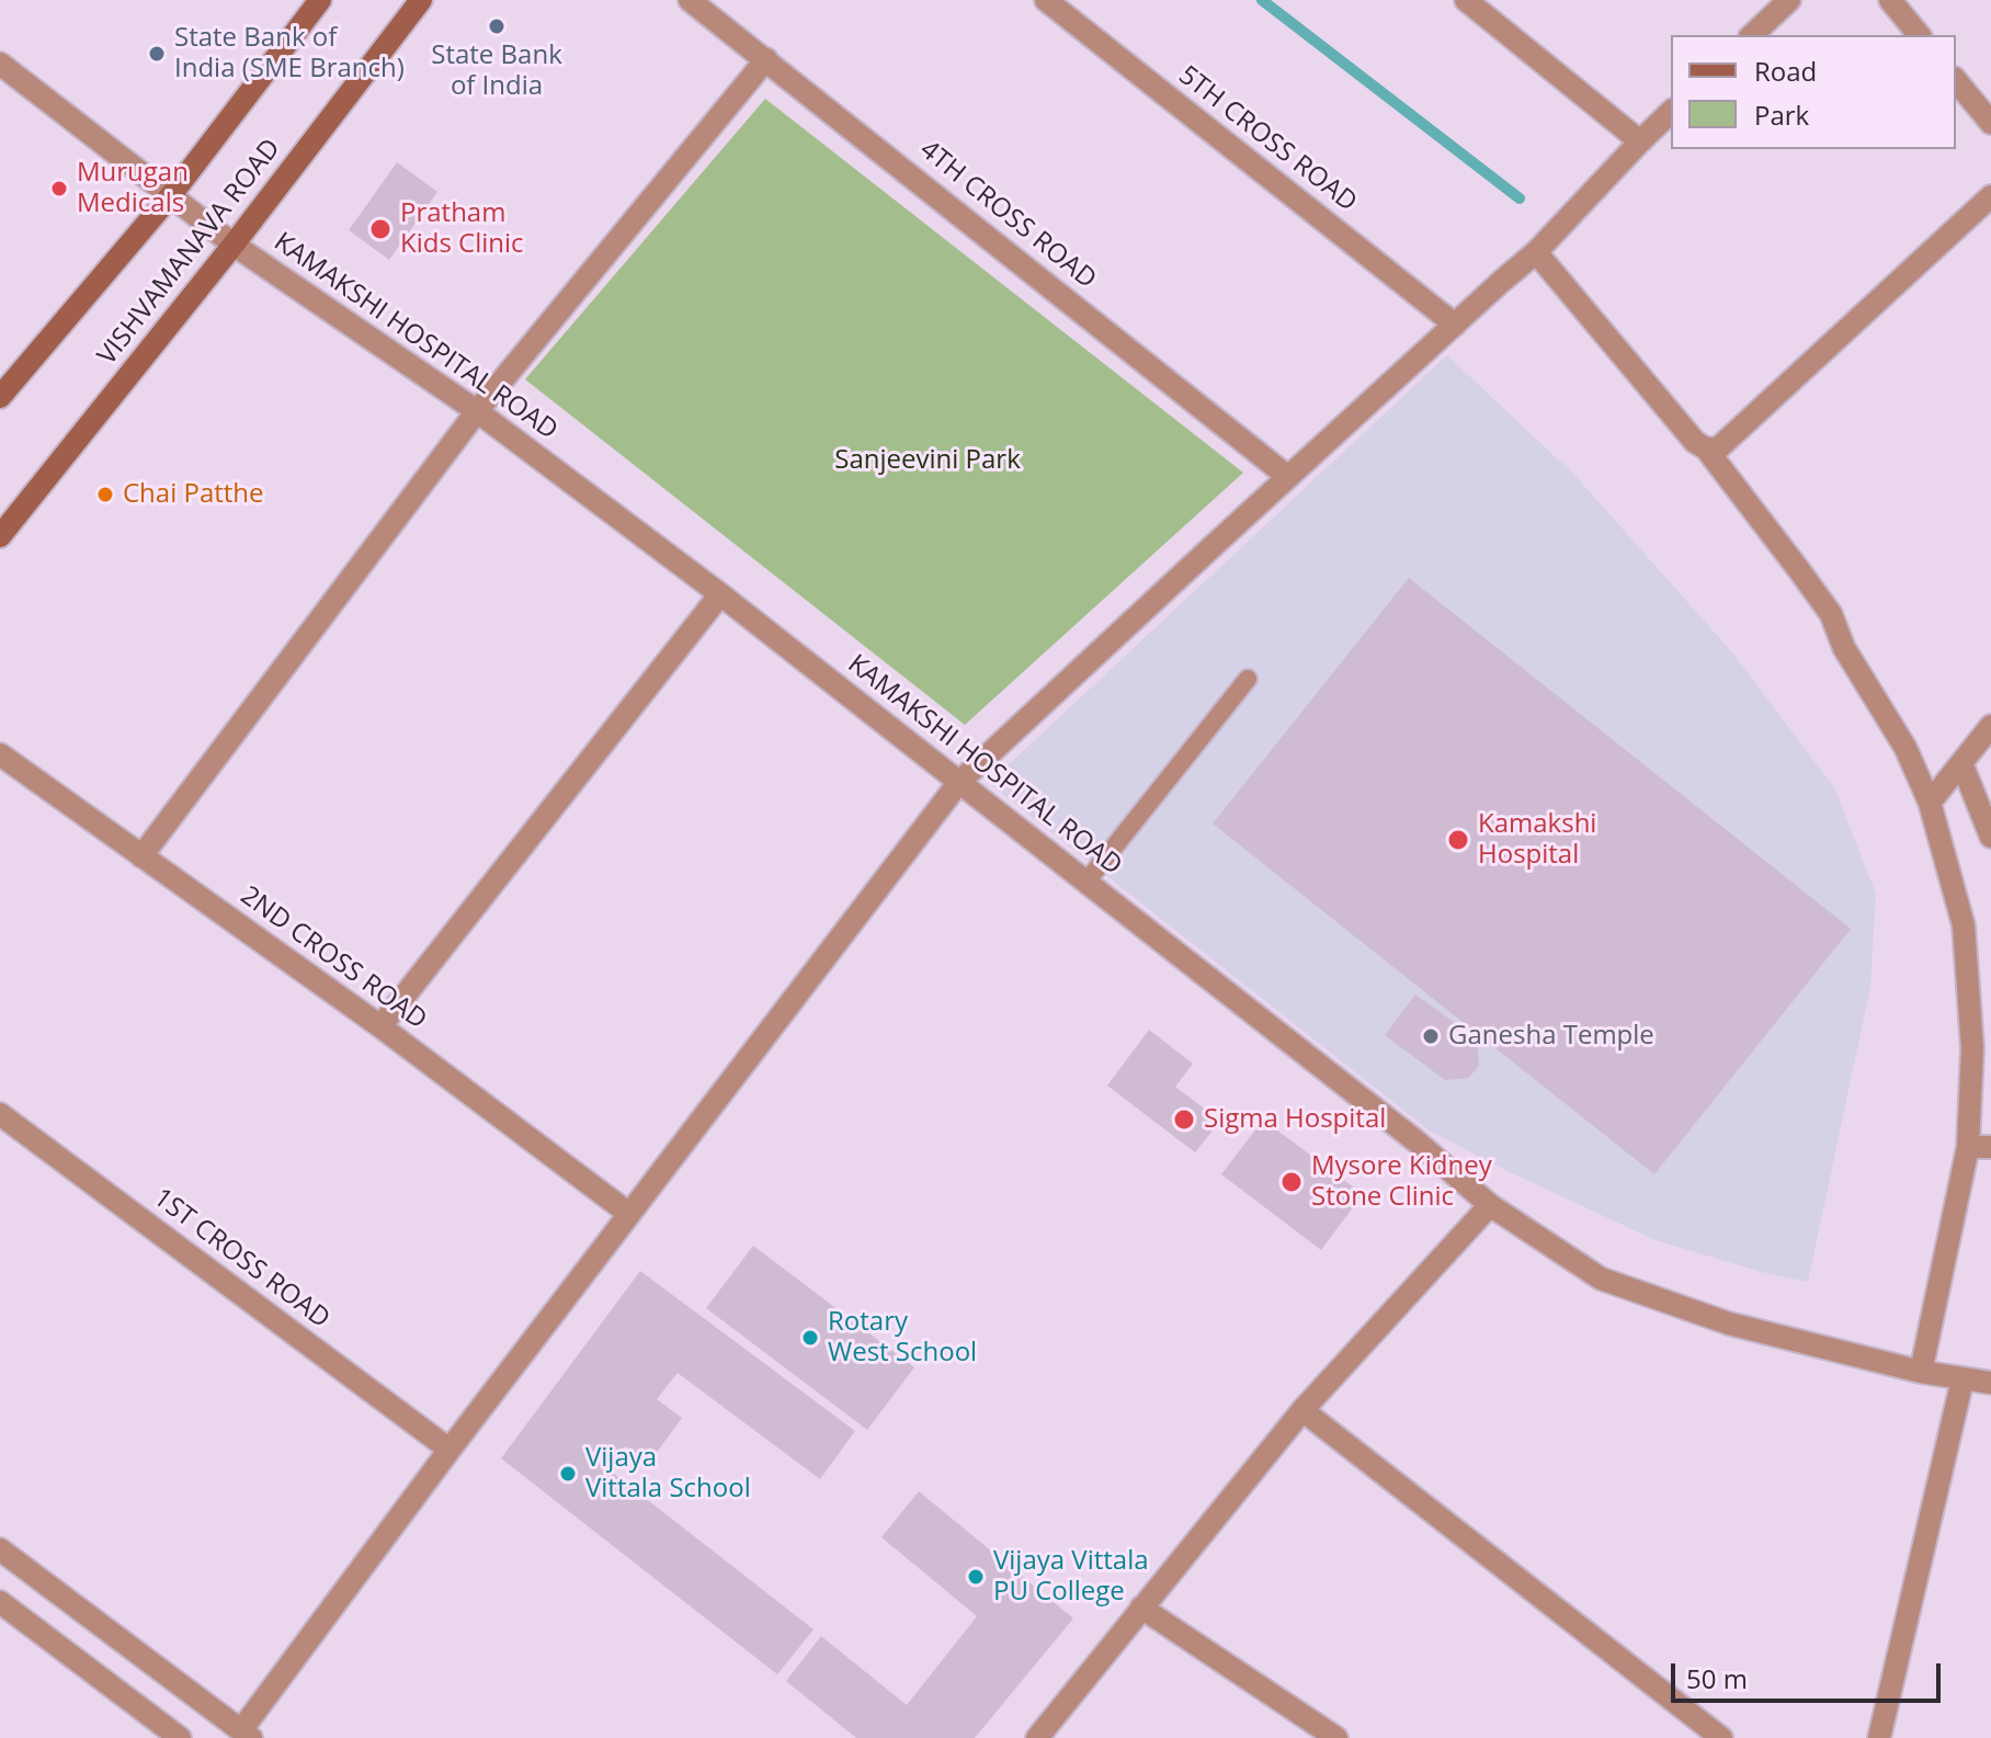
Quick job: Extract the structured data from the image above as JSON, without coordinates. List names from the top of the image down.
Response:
{
  "streets": {
    "main road": ["VISHVAMANAVA ROAD"],
    "street": [
      "5TH CROSS ROAD",
      "4TH CROSS ROAD",
      "KAMAKSHI HOSPITAL ROAD",
      "2ND CROSS ROAD",
      "1ST CROSS ROAD"
    ]
  },
  "crossings": [
    ["VISHVAMANAVA ROAD", "KAMAKSHI HOSPITAL ROAD"]
  ],
  "parks": ["Sanjeevini Park"],
  "places": [
    "State Bank of India",
    "State Bank of India (SME Branch)",
    "Murugan Medicals",
    "Pratham Kids Clinic",
    "Chai Patthe",
    "Kamakshi Hospital",
    "Ganesha Temple",
    "Sigma Hospital",
    "Mysore Kidney Stone Clinic",
    "Rotary West School",
    "Vijaya Vittala School",
    "Vijaya Vittala PU College"
  ],
  "legend": ["Road", "Park"],
  "scale_bar": "50 m"
}
